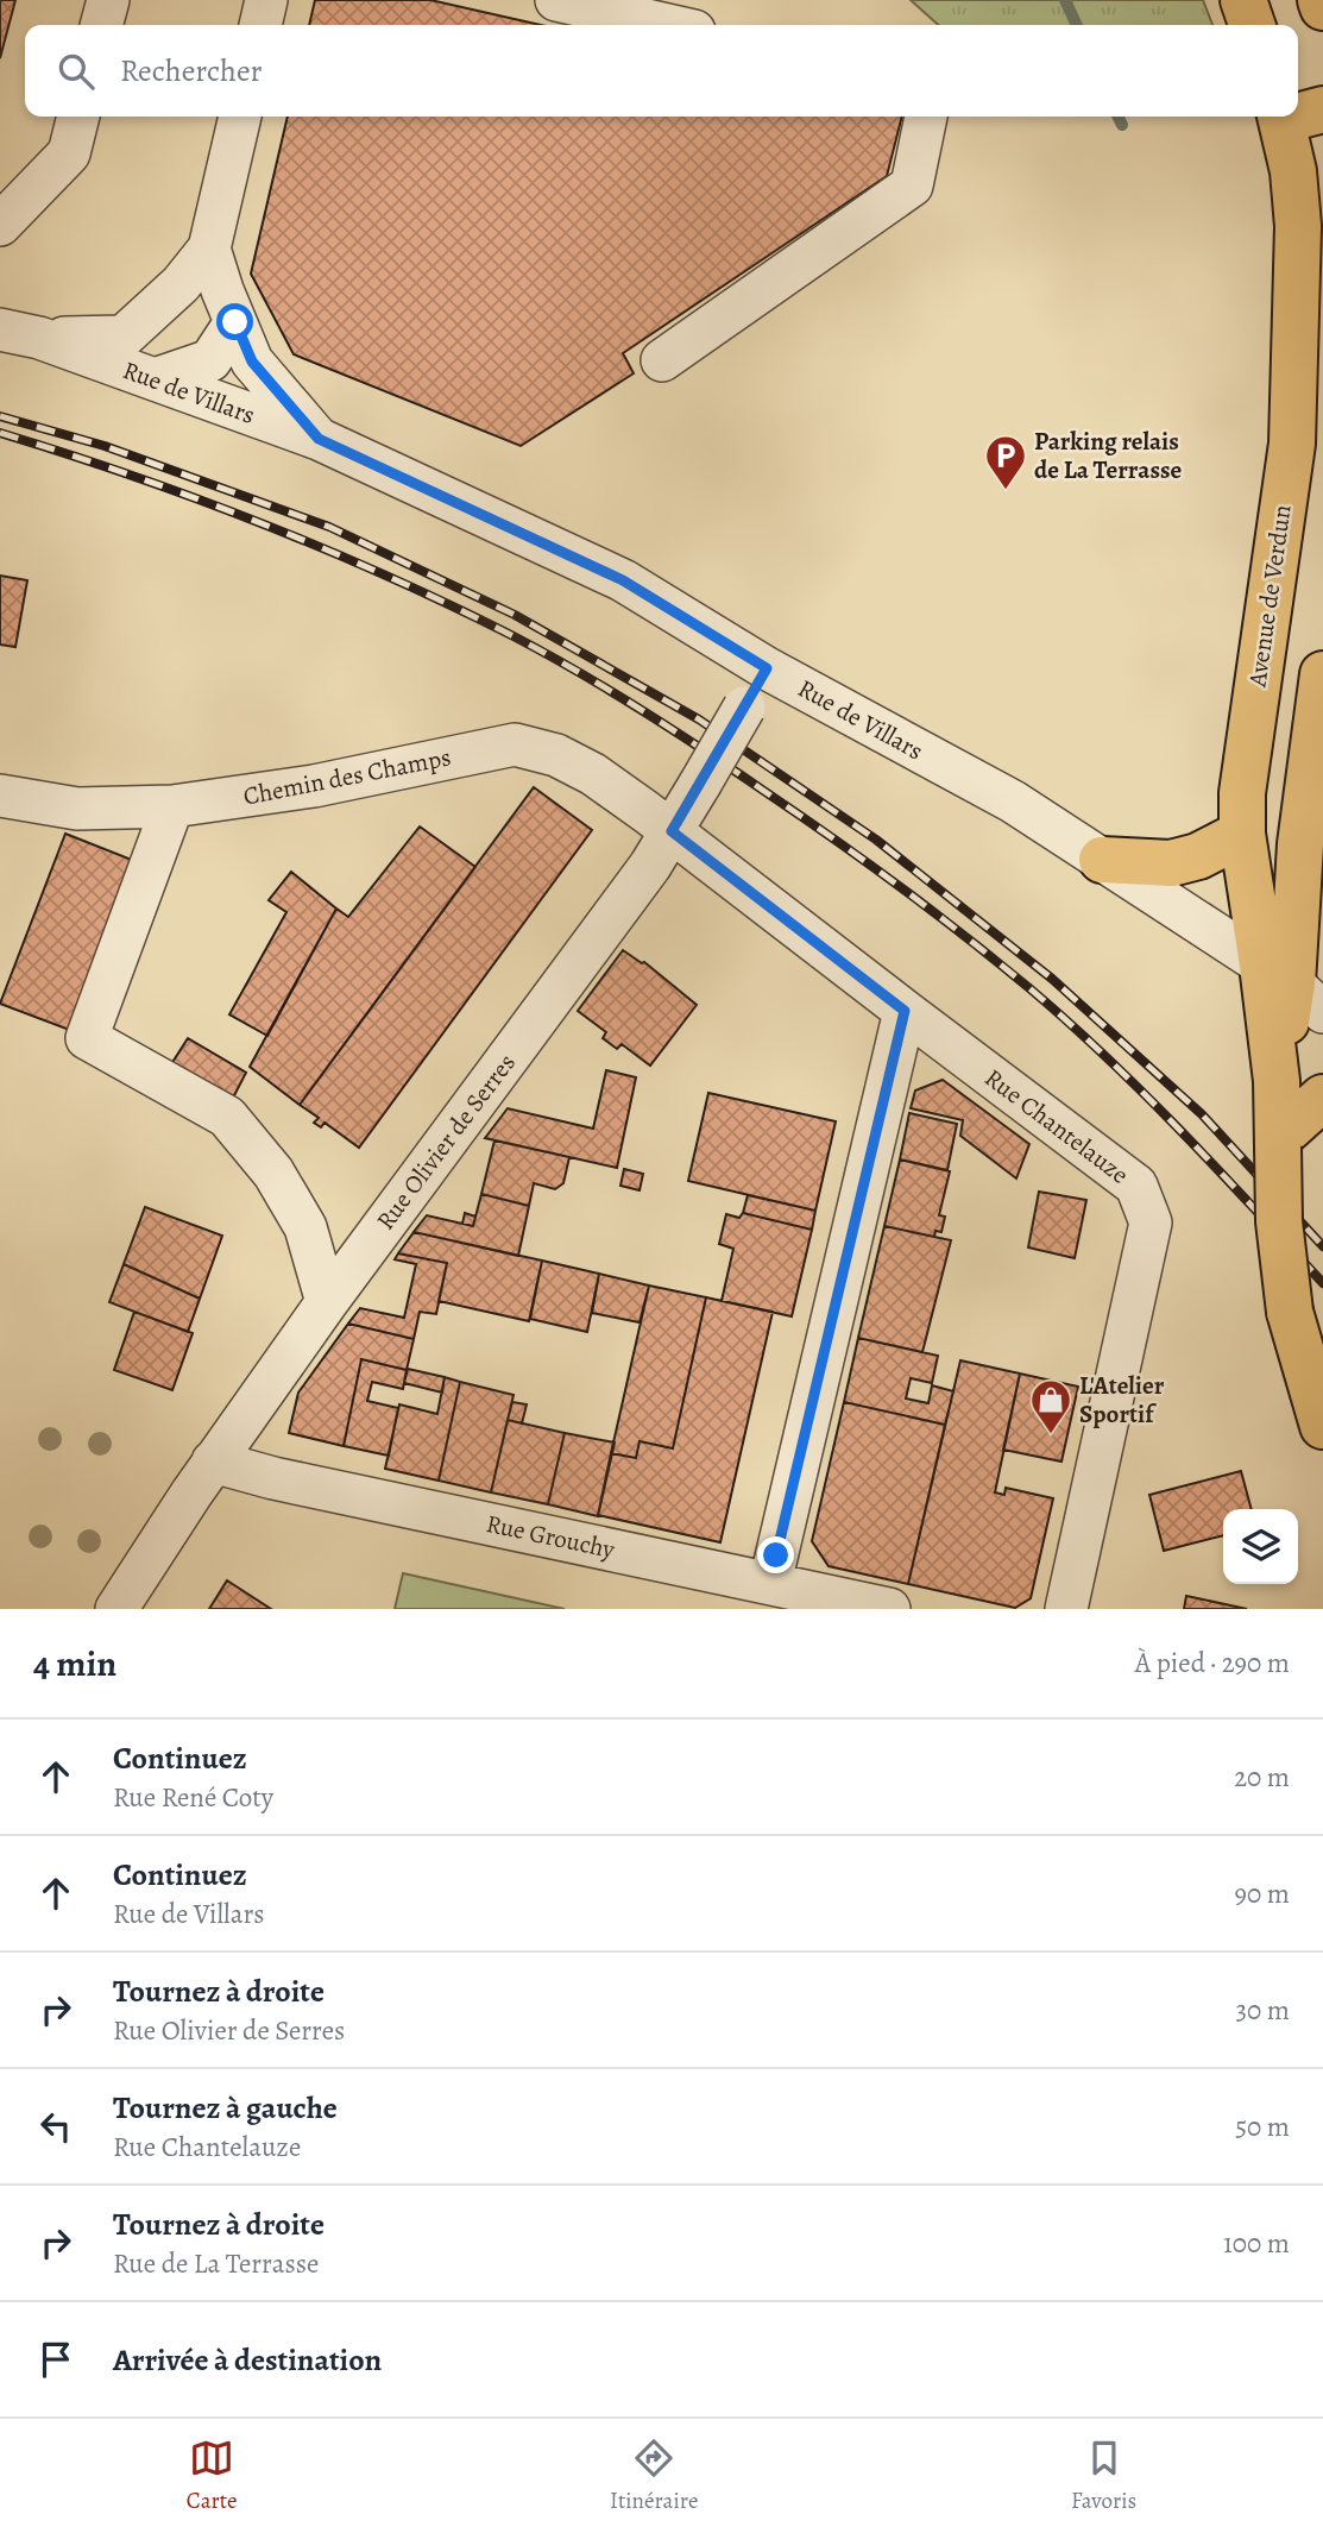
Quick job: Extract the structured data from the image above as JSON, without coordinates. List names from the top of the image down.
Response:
{
  "streets": {
    "main road": ["Avenue de Verdun"],
    "street": [
      "Rue de Villars",
      "Chemin des Champs",
      "Rue Chantelauze",
      "Rue Olivier de Serres",
      "Rue Grouchy"
    ]
  },
  "crossings": [
    ["Rue de Villars", "Avenue de Verdun"],
    ["Rue de Villars", "Rue Olivier de Serres"],
    ["Chemin des Champs", "Rue Chantelauze"],
    ["Chemin des Champs", "Rue Olivier de Serres"],
    ["Rue Chantelauze", "Rue Olivier de Serres"],
    ["Rue Olivier de Serres", "Rue Grouchy"]
  ],
  "places": {
    "parking": ["Parking relais de La Terrasse"],
    "shop": ["L'Atelier Sportif"]
  },
  "page": {
    "search": "Rechercher",
    "heading": ["4 min", "À pied · 290 m"],
    "list": [
      ["Continuez", "Rue René Coty", "20 m"],
      ["Continuez", "Rue de Villars", "90 m"],
      ["Tournez à droite", "Rue Olivier de Serres", "30 m"],
      ["Tournez à gauche", "Rue Chantelauze", "50 m"],
      ["Tournez à droite", "Rue de La Terrasse", "100 m"],
      "Arrivée à destination"
    ],
    "nav": ["Carte", "Itinéraire", "Favoris"]
  }
}
